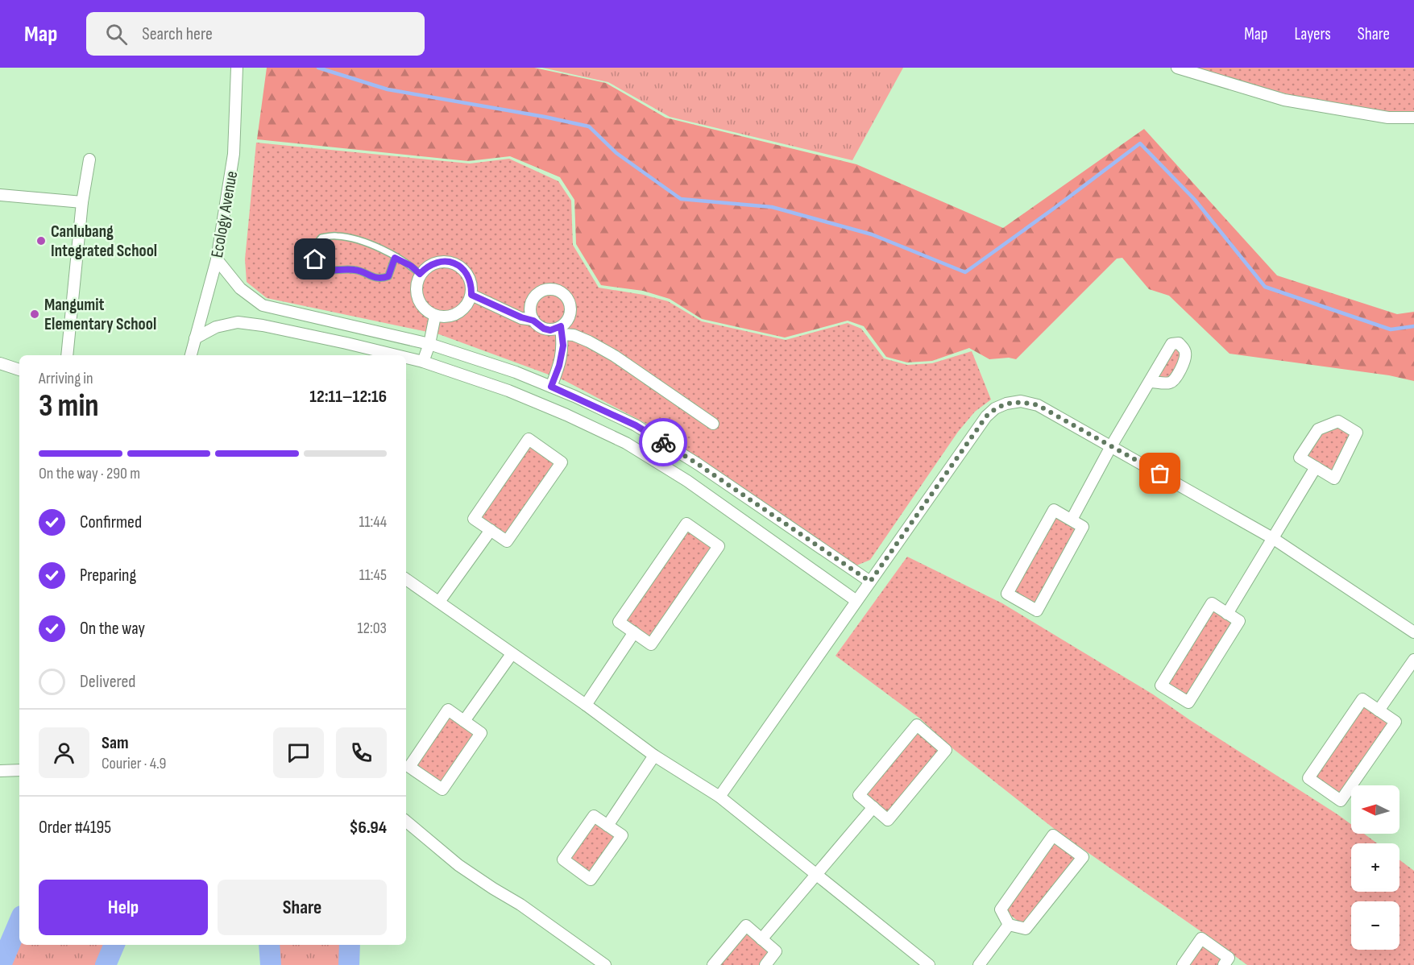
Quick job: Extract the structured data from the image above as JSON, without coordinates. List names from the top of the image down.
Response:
{
  "streets": {
    "street": ["Ecology Avenue"]
  },
  "places": ["Canlubang Integrated School", "Mangumit Elementary School"],
  "north": "left",
  "page": {
    "header": "Map",
    "search": "Search here",
    "nav": ["Map", "Layers", "Share"],
    "heading": ["3 min", "Arriving in", "12:11–12:16"],
    "panel": [
      "Sam",
      "Courier · 4.9",
      "Order #4195",
      "$6.94"
    ],
    "bar": "On the way · 290 m",
    "list": [
      ["Confirmed", "11:44"],
      ["Preparing", "11:45"],
      ["On the way", "12:03"],
      "Delivered"
    ],
    "map_buttons": ["+", "−"],
    "buttons": ["Help", "Share"]
  }
}
